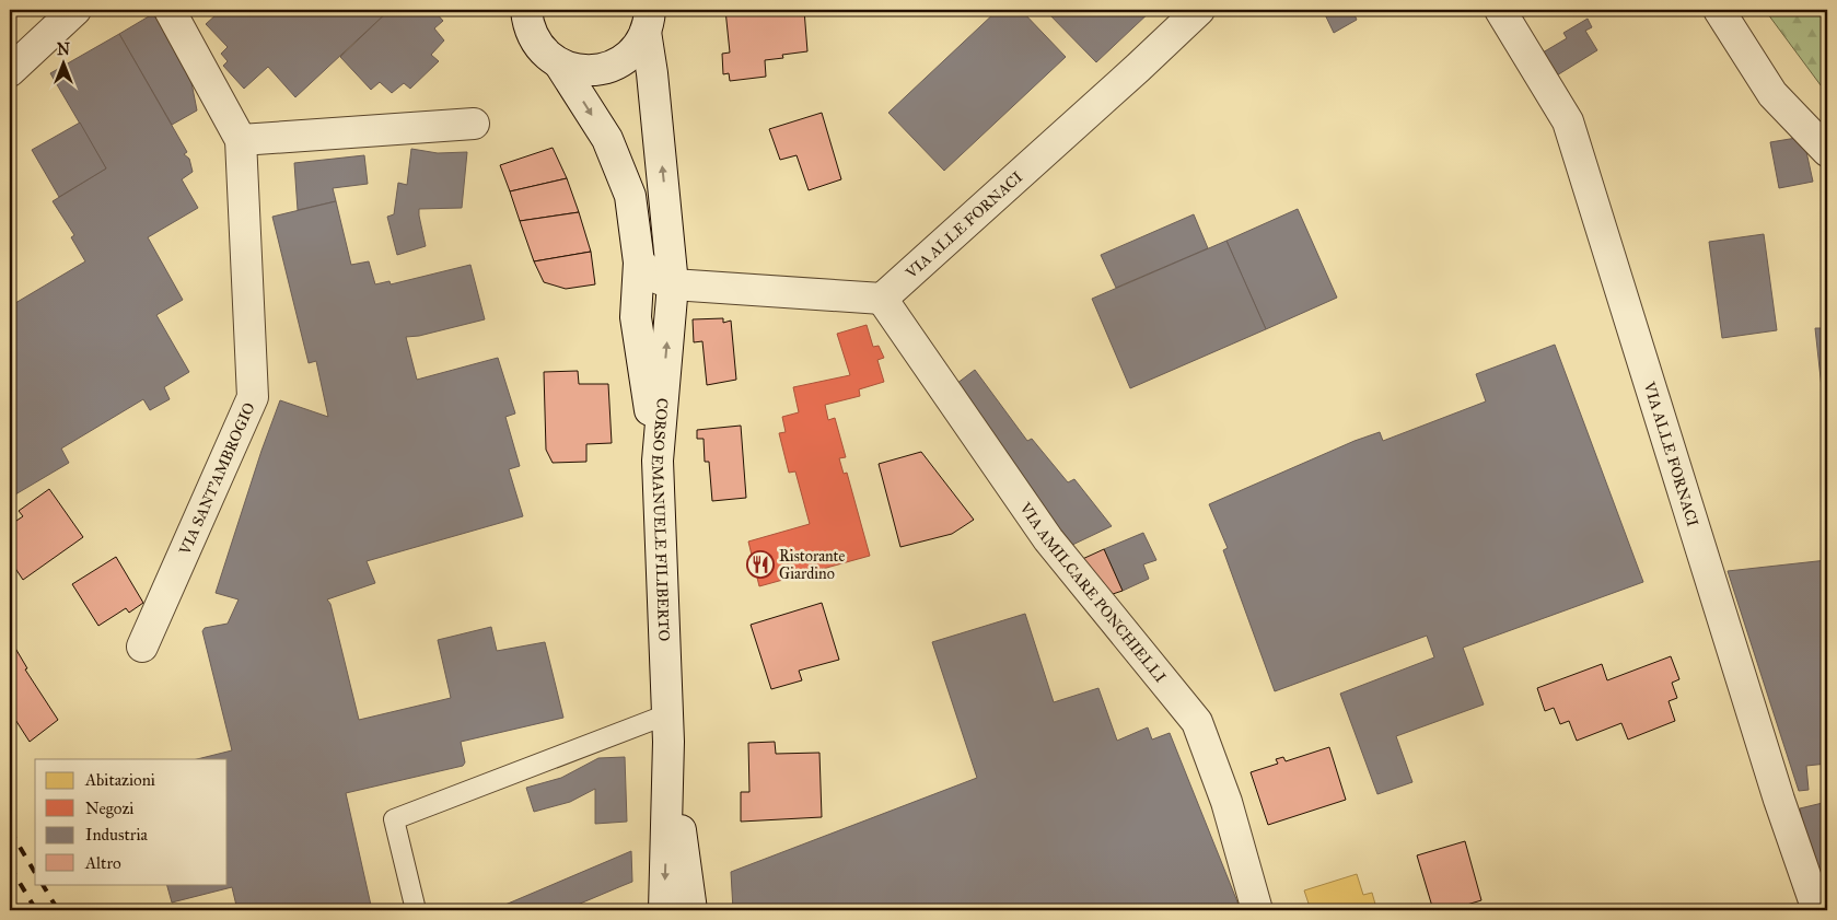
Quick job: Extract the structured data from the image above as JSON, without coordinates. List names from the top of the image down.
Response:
{
  "streets": {
    "street": [
      "VIA ALLE FORNACI",
      "VIA SANT'AMBROGIO",
      "CORSO EMANUELE FILIBERTO",
      "VIA AMILCARE PONCHIELLI"
    ]
  },
  "crossings": [
    ["VIA ALLE FORNACI", "VIA AMILCARE PONCHIELLI"]
  ],
  "places": {
    "restaurant": ["Ristorante Giardino"]
  },
  "legend": [
    "Abitazioni",
    "Negozi",
    "Industria",
    "Altro"
  ],
  "north": "top"
}
